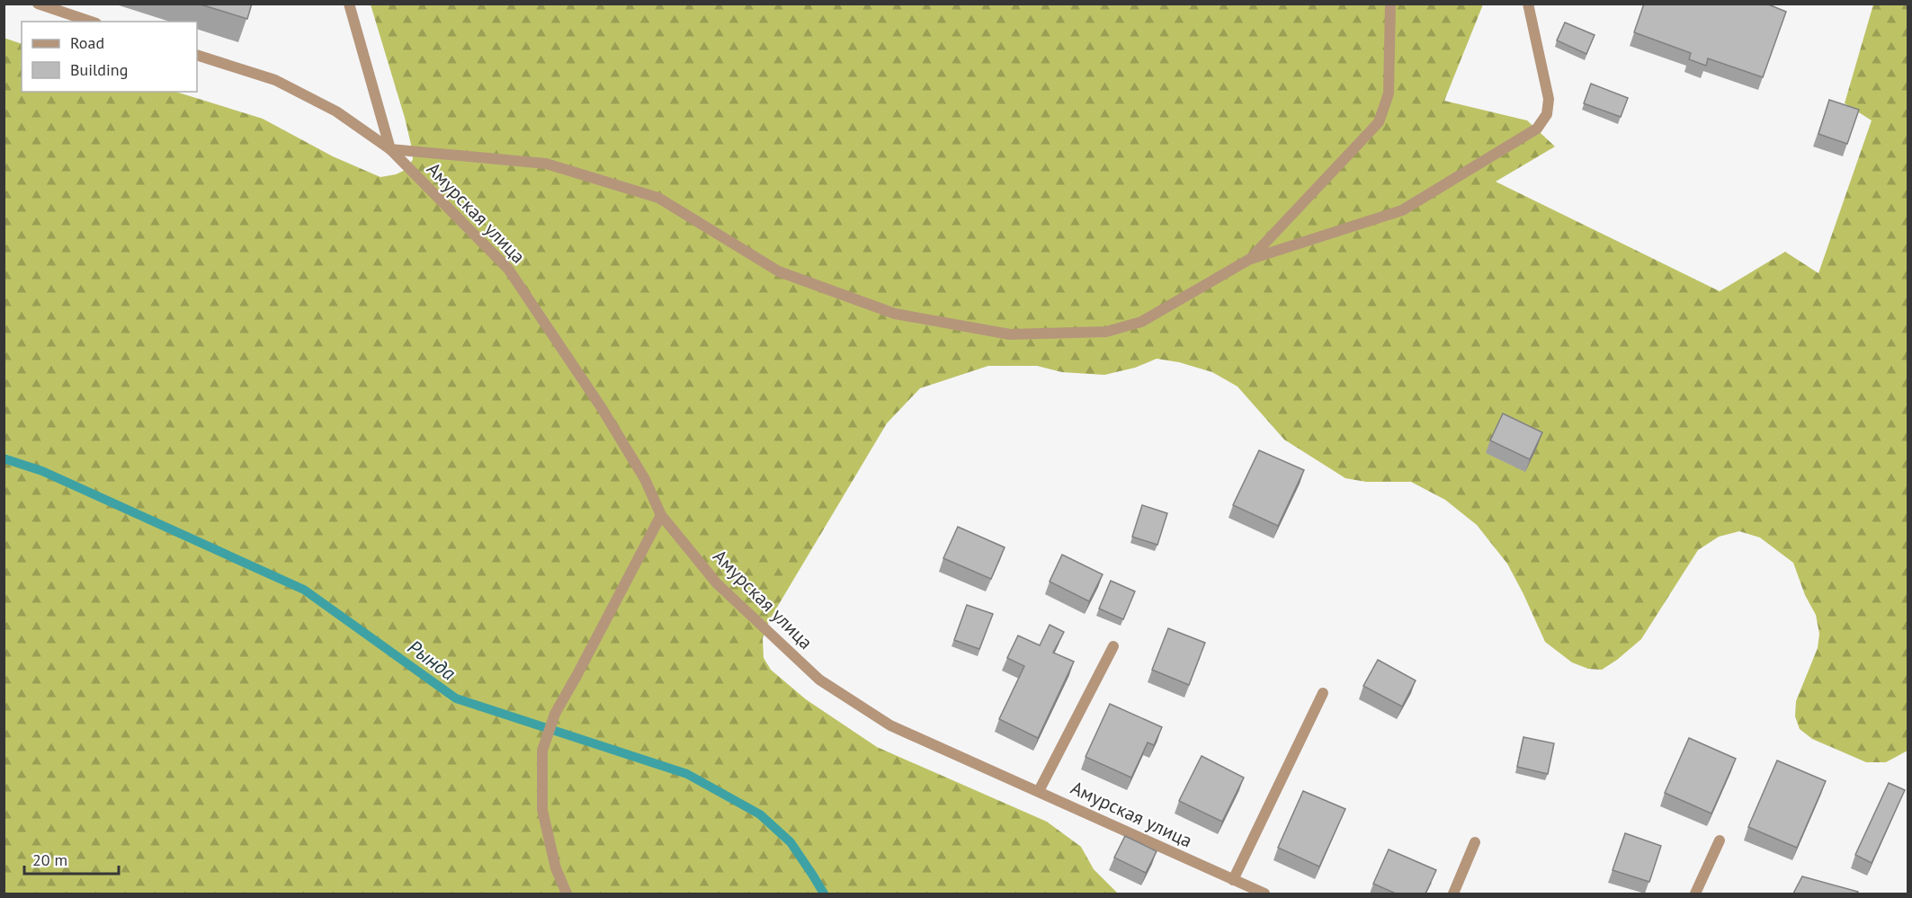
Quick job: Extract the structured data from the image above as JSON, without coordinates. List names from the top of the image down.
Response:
{
  "streets": {
    "street": ["Амурская улица"]
  },
  "water": ["Рында"],
  "legend": ["Road", "Building"],
  "scale_bar": "20 m"
}
